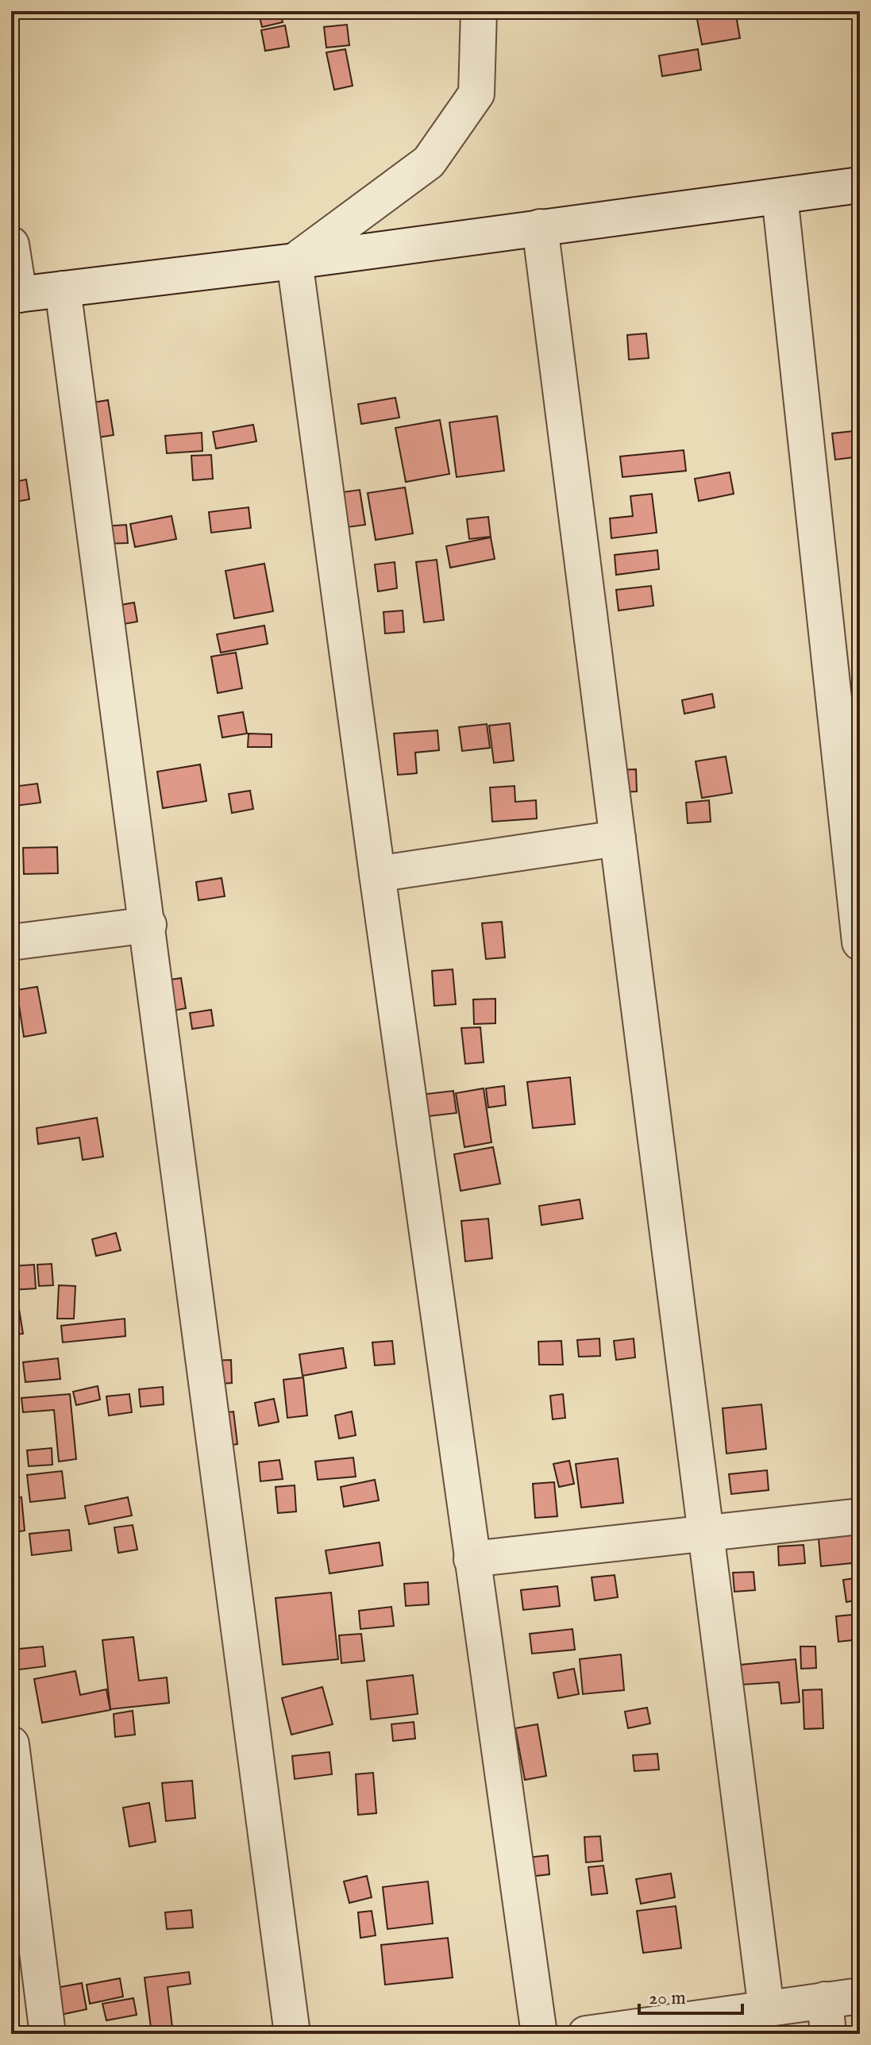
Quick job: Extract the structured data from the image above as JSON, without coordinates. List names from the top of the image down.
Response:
{
  "scale_bar": "20 m"
}
